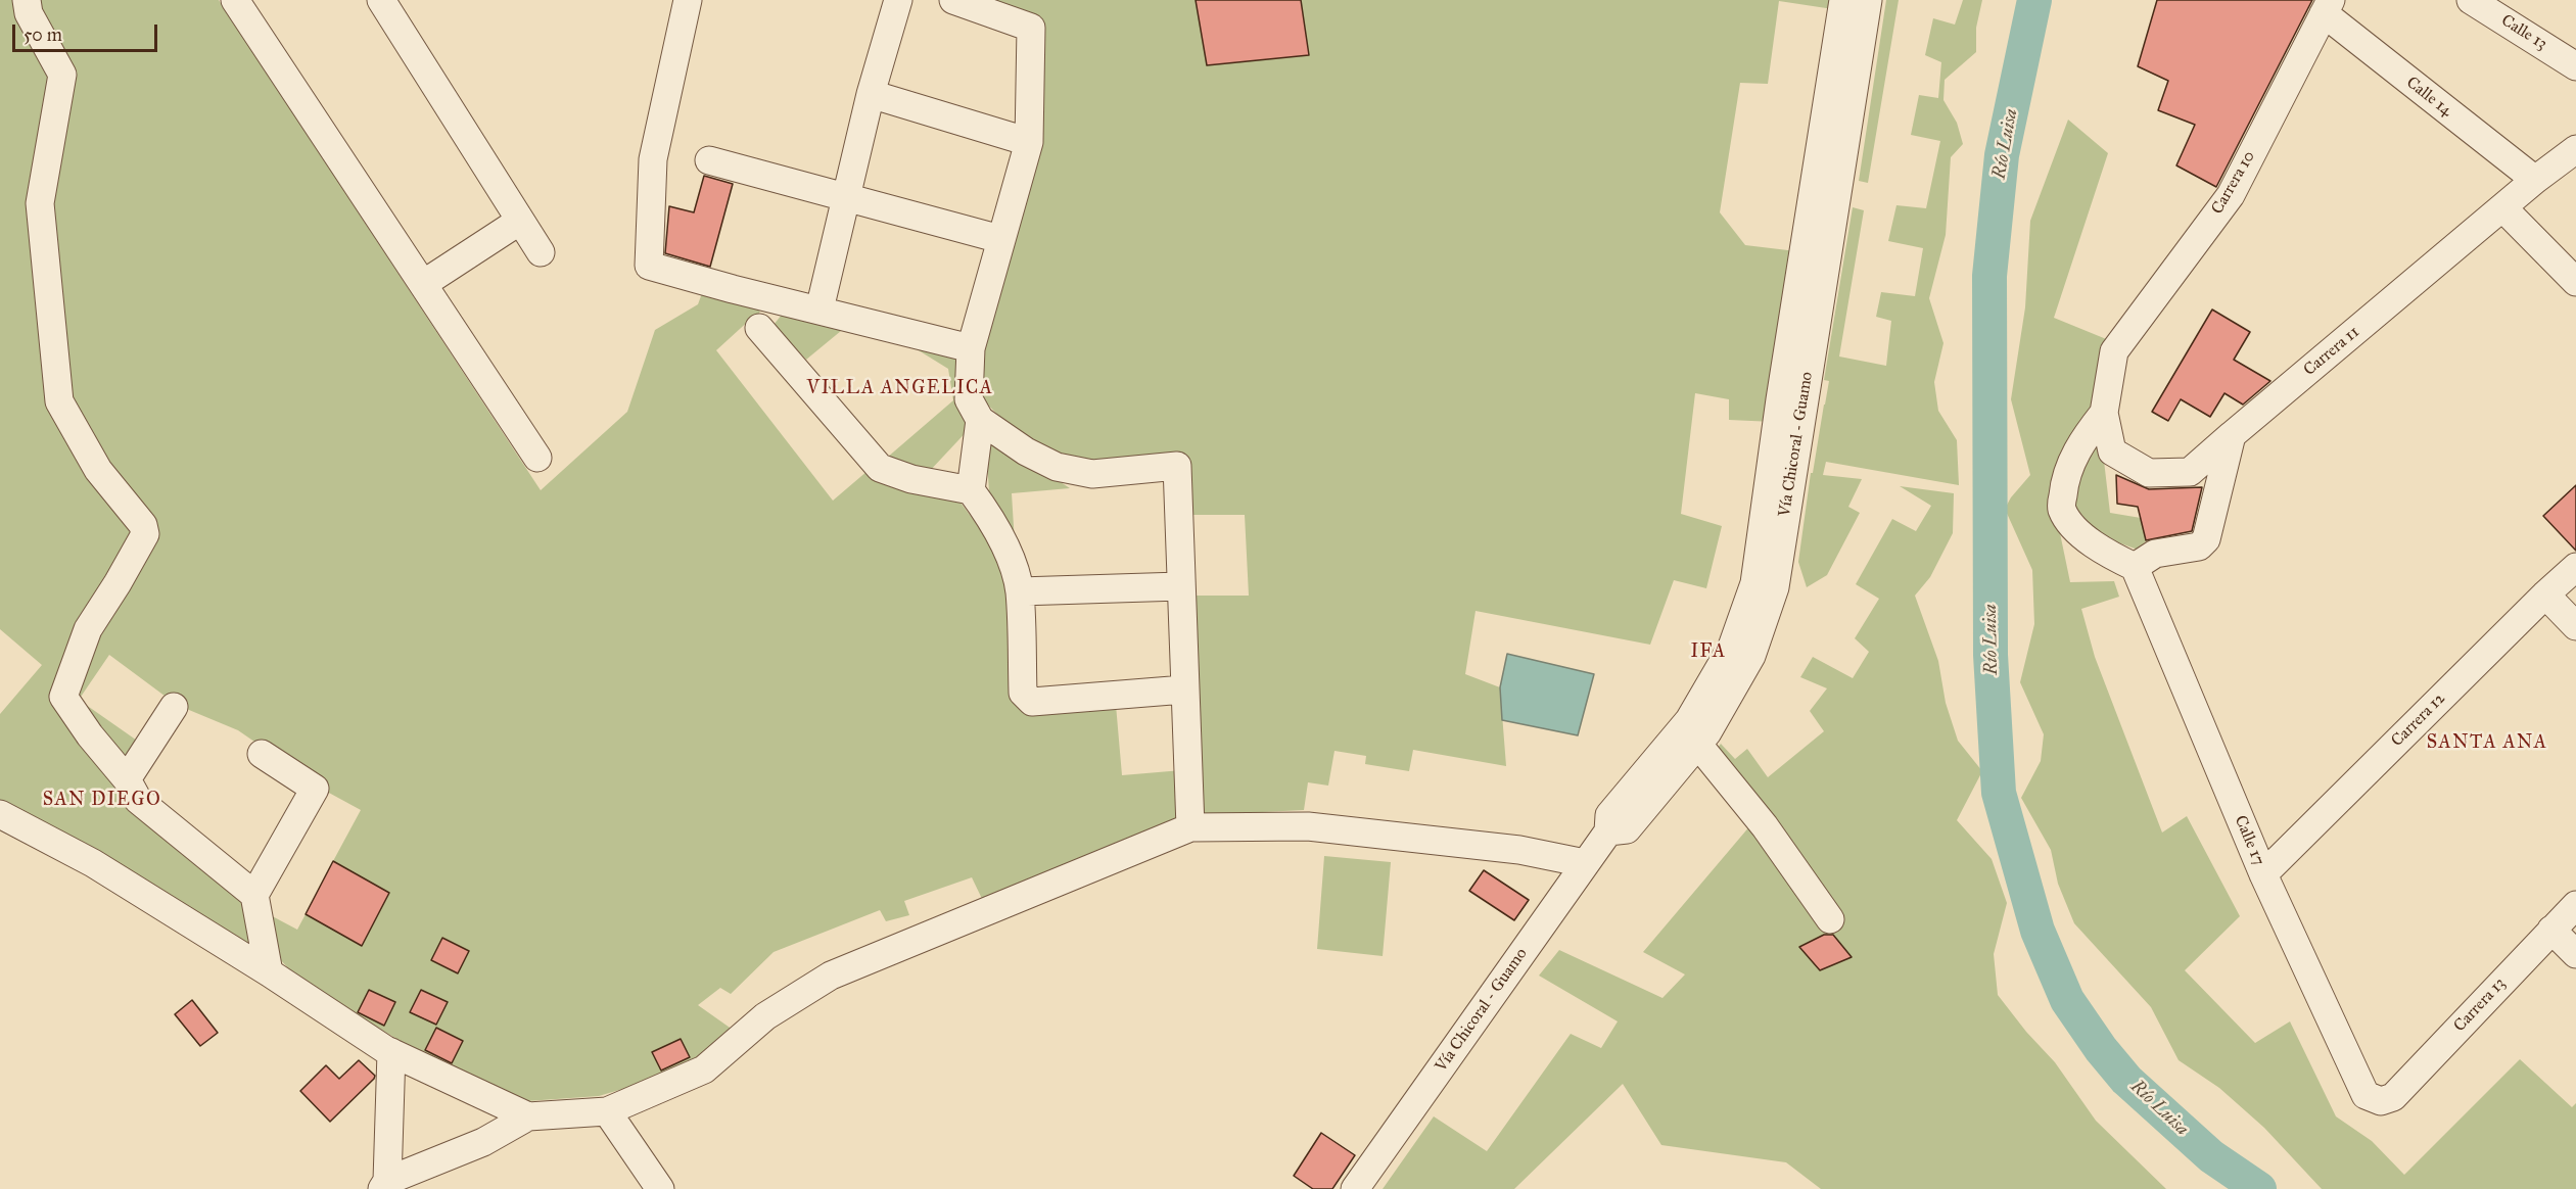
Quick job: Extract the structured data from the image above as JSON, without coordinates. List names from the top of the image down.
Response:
{
  "streets": {
    "street": [
      "Calle 13",
      "Calle 14",
      "Carrera 10",
      "Carrera 11",
      "Vía Chicoral - Guamo",
      "Carrera 12",
      "Calle 17",
      "Carrera 13"
    ]
  },
  "crossings": [
    ["Calle 14", "Carrera 10"],
    ["Calle 14", "Carrera 11"],
    ["Carrera 10", "Carrera 11"],
    ["Carrera 12", "Calle 17"],
    ["Calle 17", "Carrera 13"]
  ],
  "districts": [
    "VILLA ANGELICA",
    "IFA",
    "SANTA ANA",
    "SAN DIEGO"
  ],
  "water": ["Río Luisa"],
  "scale_bar": "50 m"
}
